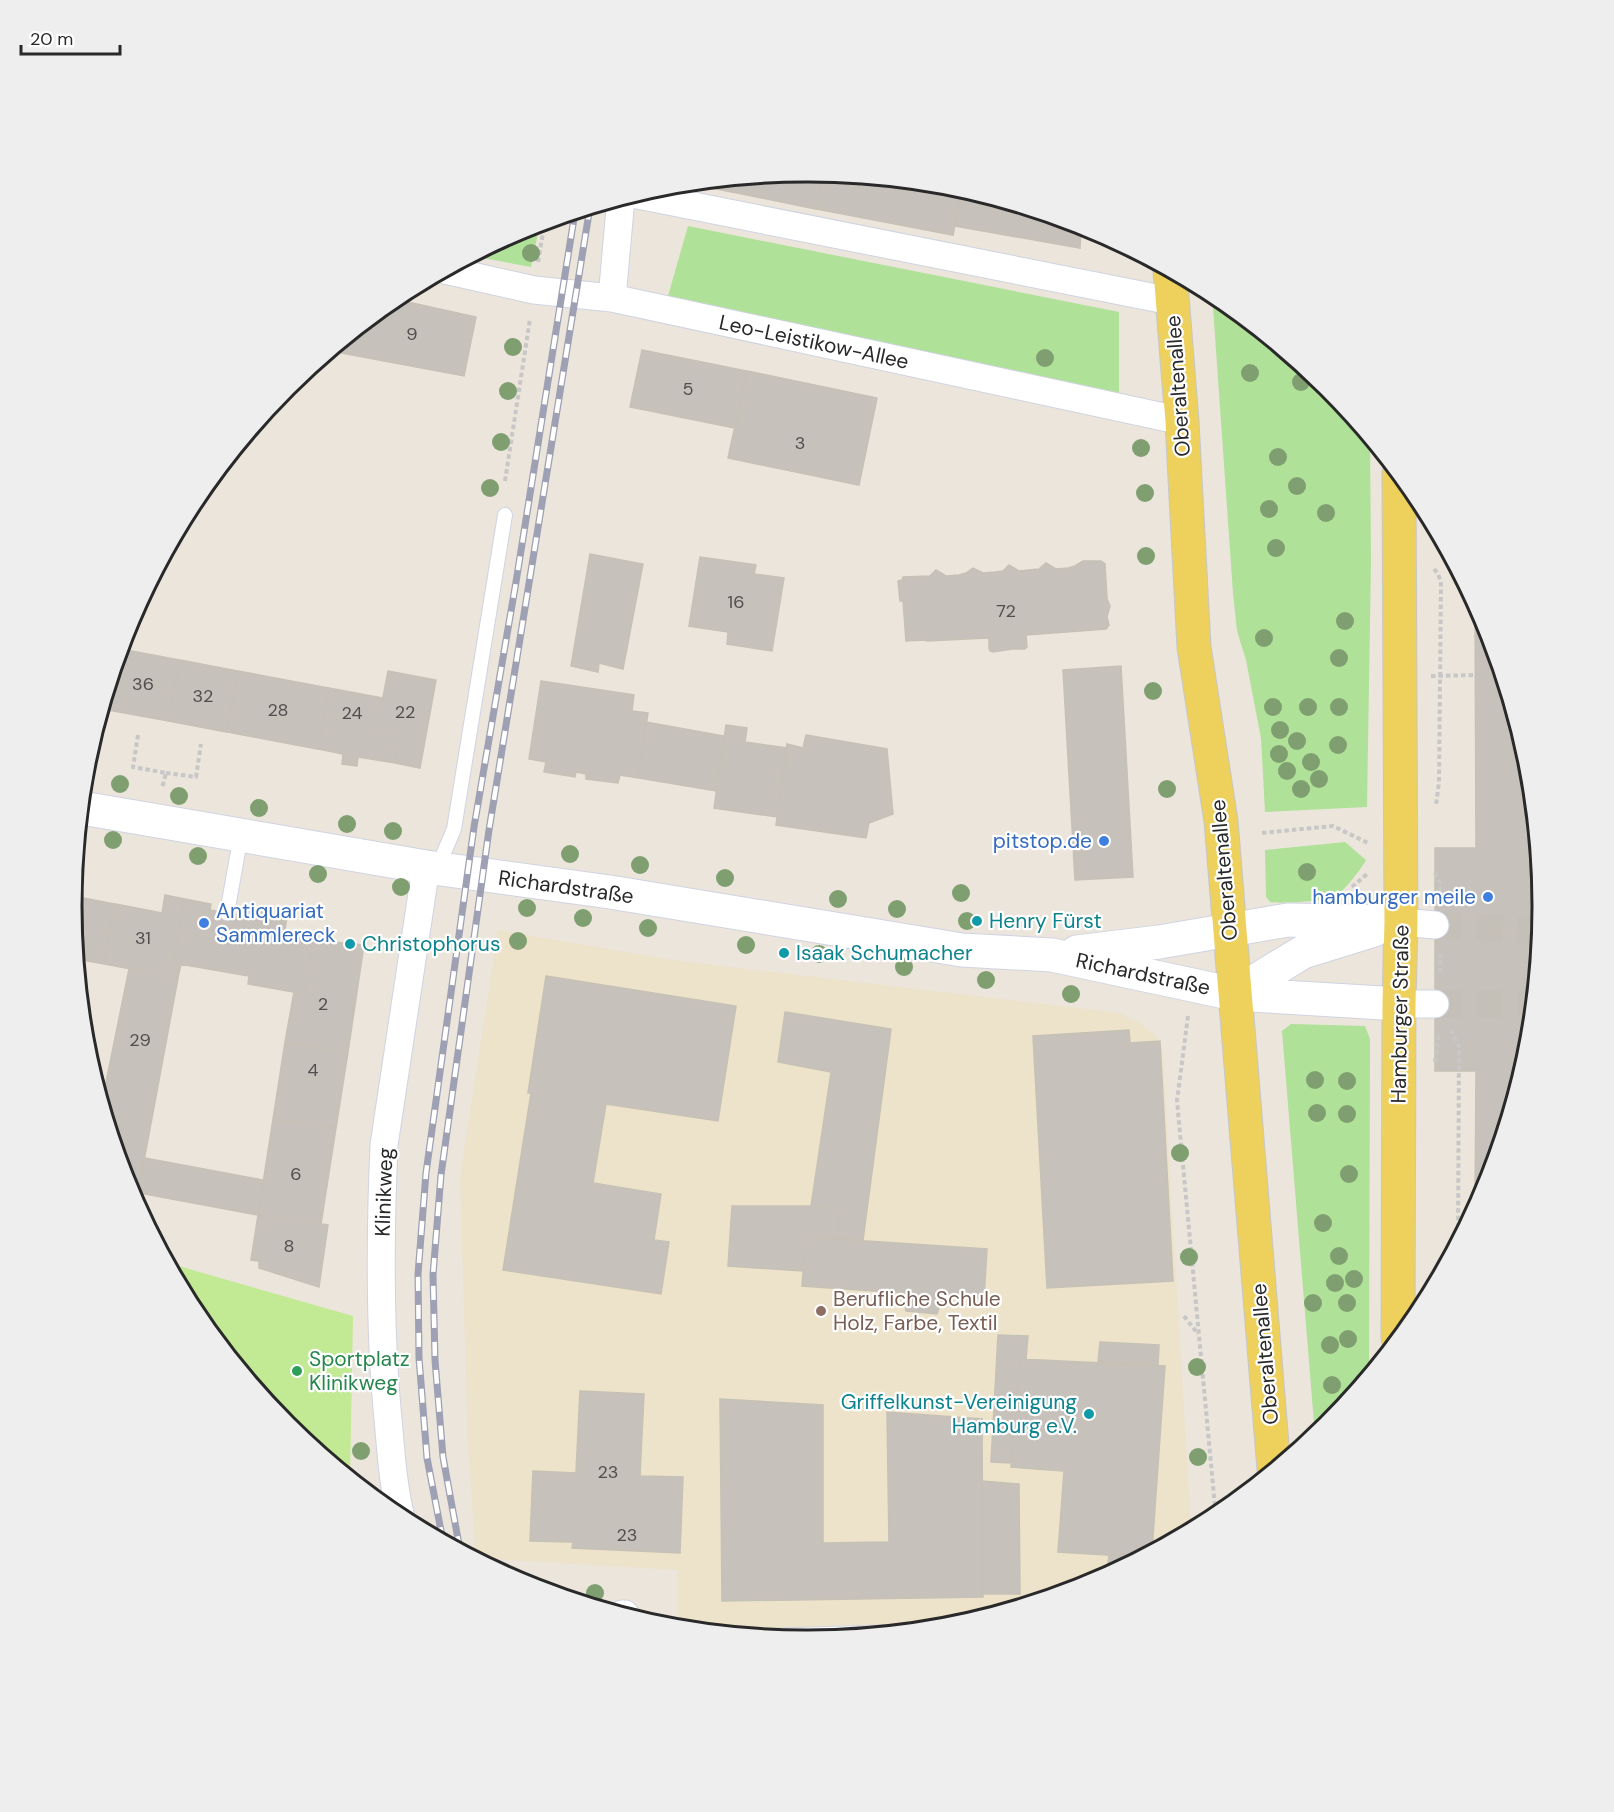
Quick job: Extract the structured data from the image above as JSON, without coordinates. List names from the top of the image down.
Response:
{
  "streets": {
    "main road": ["Oberaltenallee", "Hamburger Straße"],
    "street": ["Leo-Leistikow-Allee", "Richardstraße", "Klinikweg"]
  },
  "crossings": [
    ["Leo-Leistikow-Allee", "Oberaltenallee"],
    ["Oberaltenallee", "Richardstraße"],
    ["Richardstraße", "Hamburger Straße"],
    ["Richardstraße", "Klinikweg"]
  ],
  "places": [
    "pitstop.de",
    "hamburger meile",
    "Henry Fürst",
    "Antiquariat Sammlereck",
    "Christophorus",
    "Isaak Schumacher",
    "Berufliche Schule Holz, Farbe, Textil",
    "Sportplatz Klinikweg",
    "Griffelkunst-Vereinigung Hamburg e.V."
  ],
  "house_numbers": [
    "9",
    "5",
    "3",
    "16",
    "72",
    "36",
    "32",
    "28",
    "22",
    "24",
    "31",
    "2",
    "29",
    "4",
    "6",
    "8",
    "23",
    "23"
  ],
  "scale_bar": "20 m"
}
